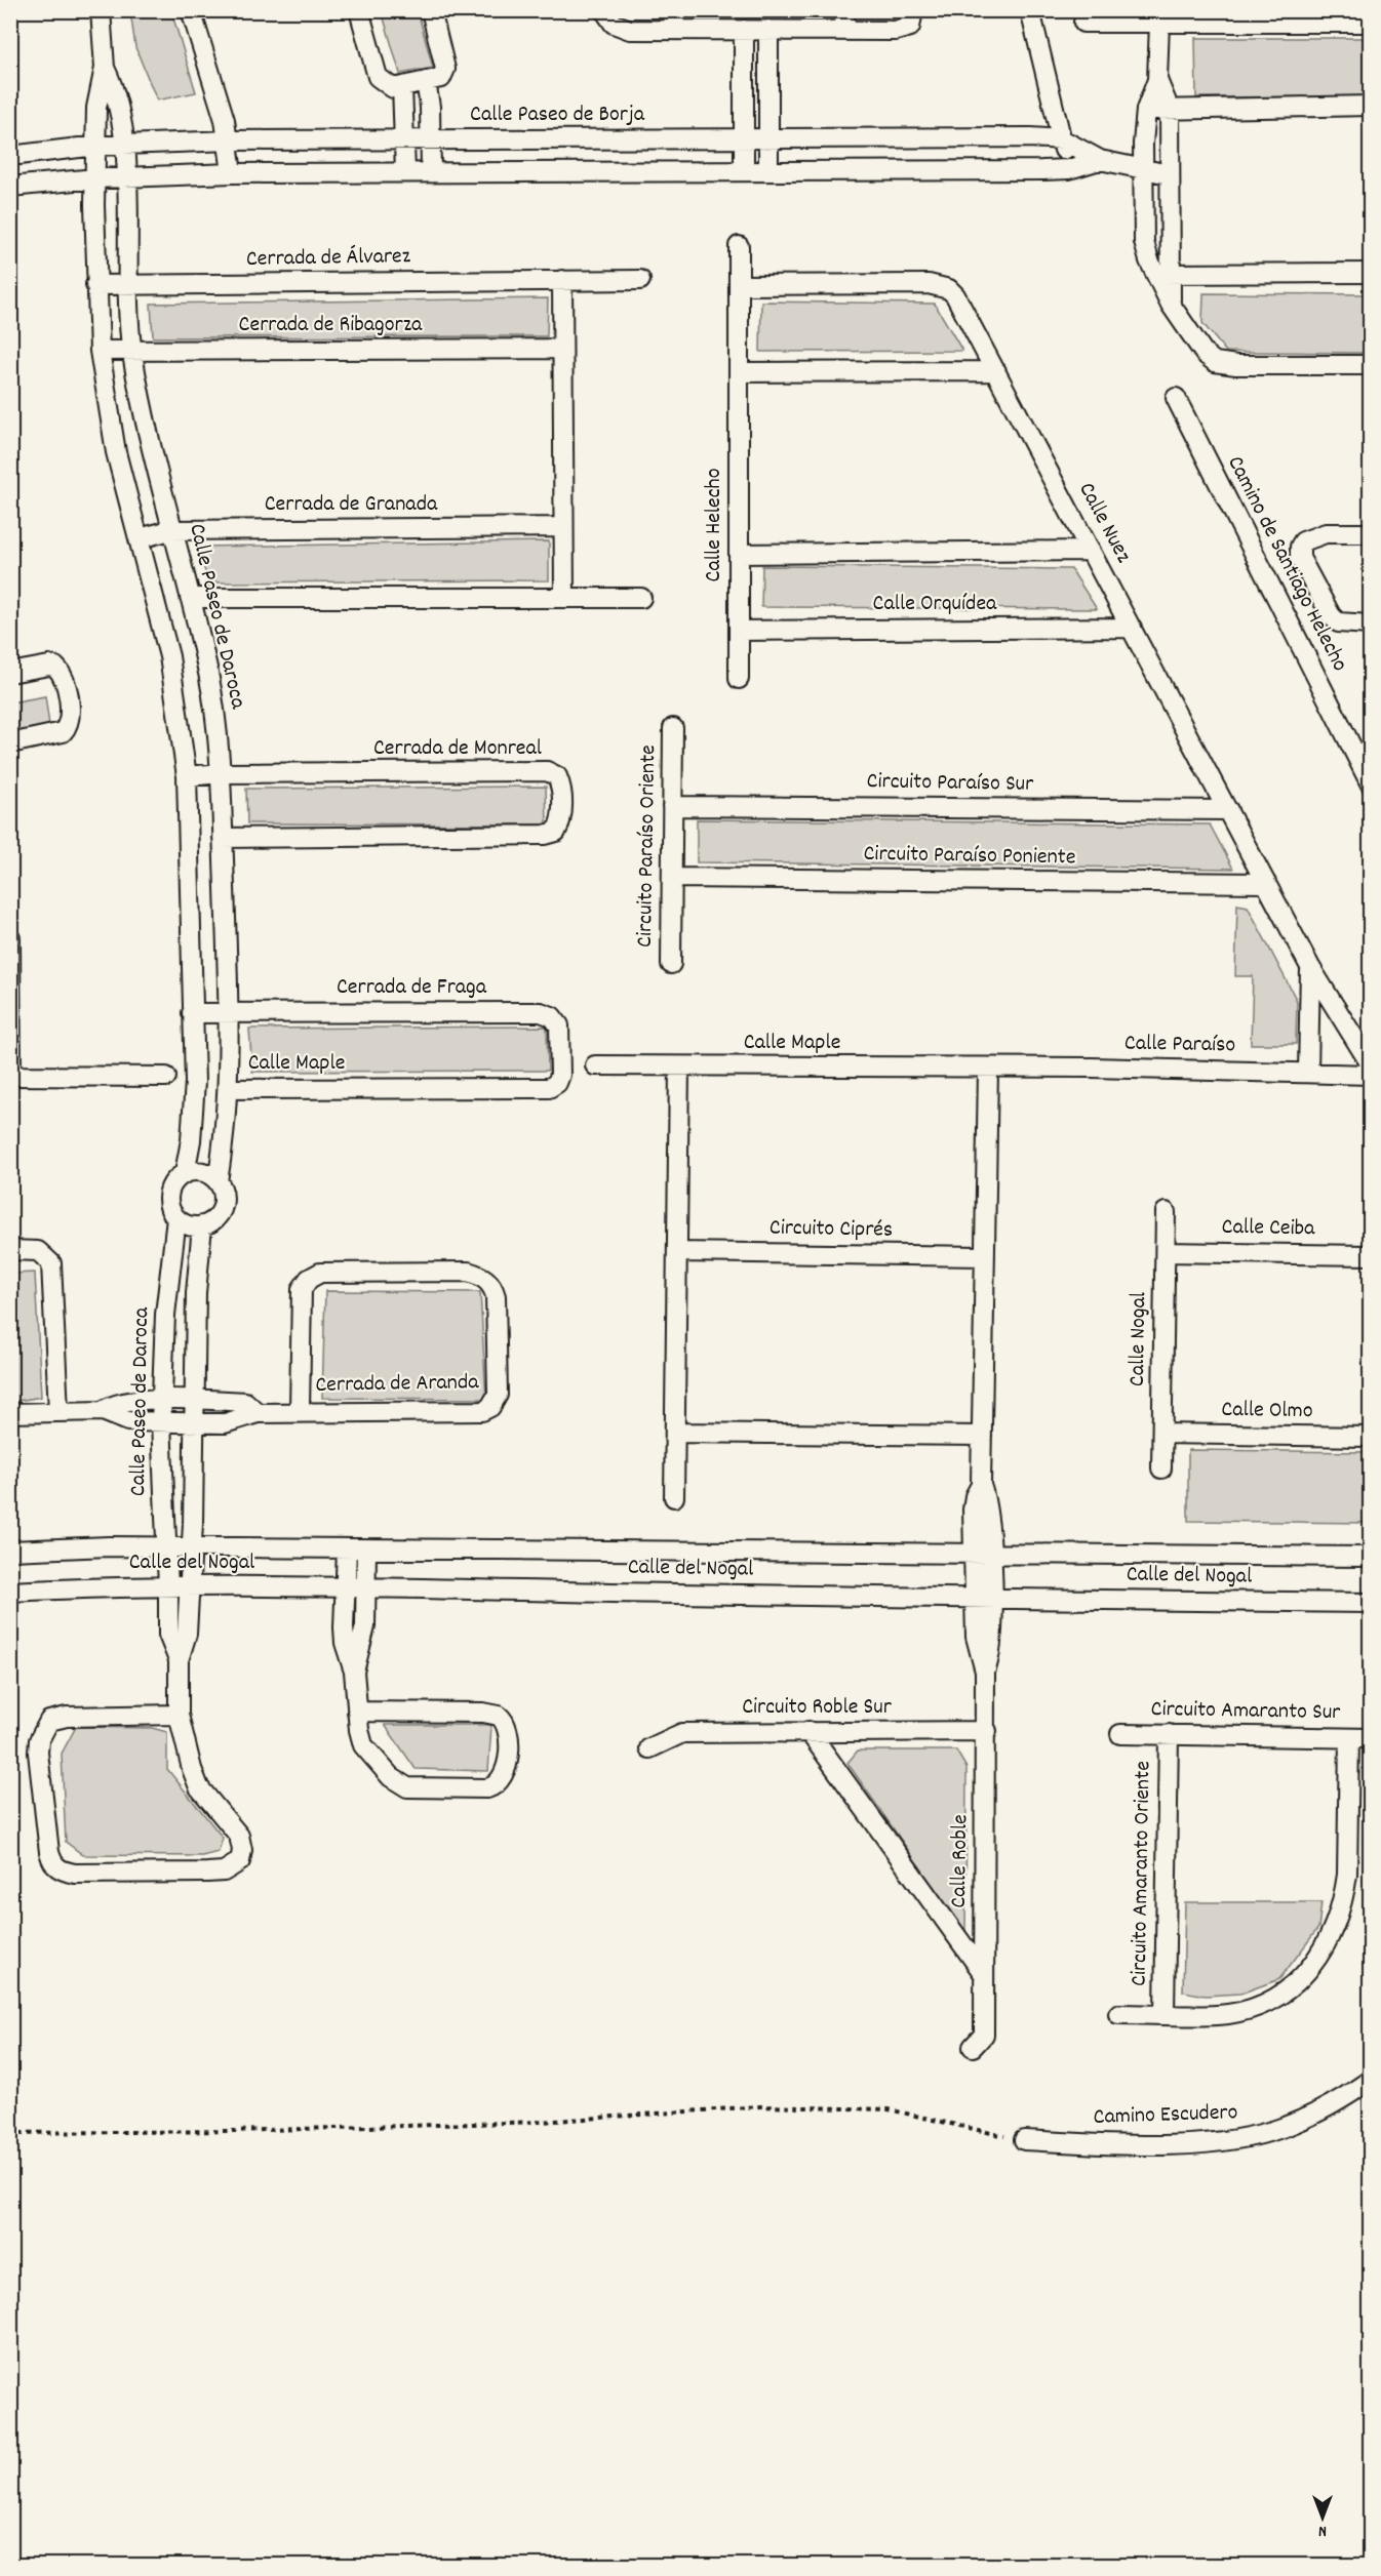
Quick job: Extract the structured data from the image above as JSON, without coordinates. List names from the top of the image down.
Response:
{
  "streets": {
    "street": [
      "Calle Paseo de Borja",
      "Cerrada de Álvarez",
      "Cerrada de Ribagorza",
      "Cerrada de Granada",
      "Calle Nuez",
      "Calle Helecho",
      "Camino de Santiago Helecho",
      "Calle Orquídea",
      "Calle Paseo de Daroca",
      "Cerrada de Monreal",
      "Circuito Paraíso Sur",
      "Circuito Paraíso Oriente",
      "Circuito Paraíso Poniente",
      "Cerrada de Fraga",
      "Calle Maple",
      "Calle Paraíso",
      "Calle Ceiba",
      "Circuito Ciprés",
      "Calle Nogal",
      "Cerrada de Aranda",
      "Calle Olmo",
      "Calle del Nogal",
      "Circuito Roble Sur",
      "Circuito Amaranto Sur",
      "Calle Roble",
      "Circuito Amaranto Oriente",
      "Camino Escudero"
    ]
  },
  "crossings": [
    ["Calle Paseo de Borja", "Calle Paseo de Daroca"],
    ["Cerrada de Álvarez", "Calle Paseo de Daroca"],
    ["Cerrada de Ribagorza", "Calle Paseo de Daroca"],
    ["Cerrada de Granada", "Calle Paseo de Daroca"],
    ["Calle Nuez", "Calle Helecho"],
    ["Calle Nuez", "Calle Orquídea"],
    ["Calle Nuez", "Circuito Paraíso Sur"],
    ["Calle Nuez", "Circuito Paraíso Poniente"],
    ["Calle Nuez", "Calle Paraíso"],
    ["Calle Helecho", "Calle Orquídea"],
    ["Calle Paseo de Daroca", "Cerrada de Monreal"],
    ["Calle Paseo de Daroca", "Cerrada de Fraga"],
    ["Calle Paseo de Daroca", "Calle Maple"],
    ["Calle Paseo de Daroca", "Cerrada de Aranda"],
    ["Calle Paseo de Daroca", "Calle del Nogal"],
    ["Circuito Paraíso Sur", "Circuito Paraíso Oriente"],
    ["Circuito Paraíso Oriente", "Circuito Paraíso Poniente"],
    ["Cerrada de Fraga", "Calle Maple"],
    ["Calle Maple", "Calle Paraíso"],
    ["Calle Ceiba", "Calle Nogal"],
    ["Calle Nogal", "Calle Olmo"],
    ["Calle del Nogal", "Calle Roble"],
    ["Circuito Roble Sur", "Calle Roble"],
    ["Circuito Amaranto Sur", "Circuito Amaranto Oriente"]
  ],
  "north": "bottom"
}
